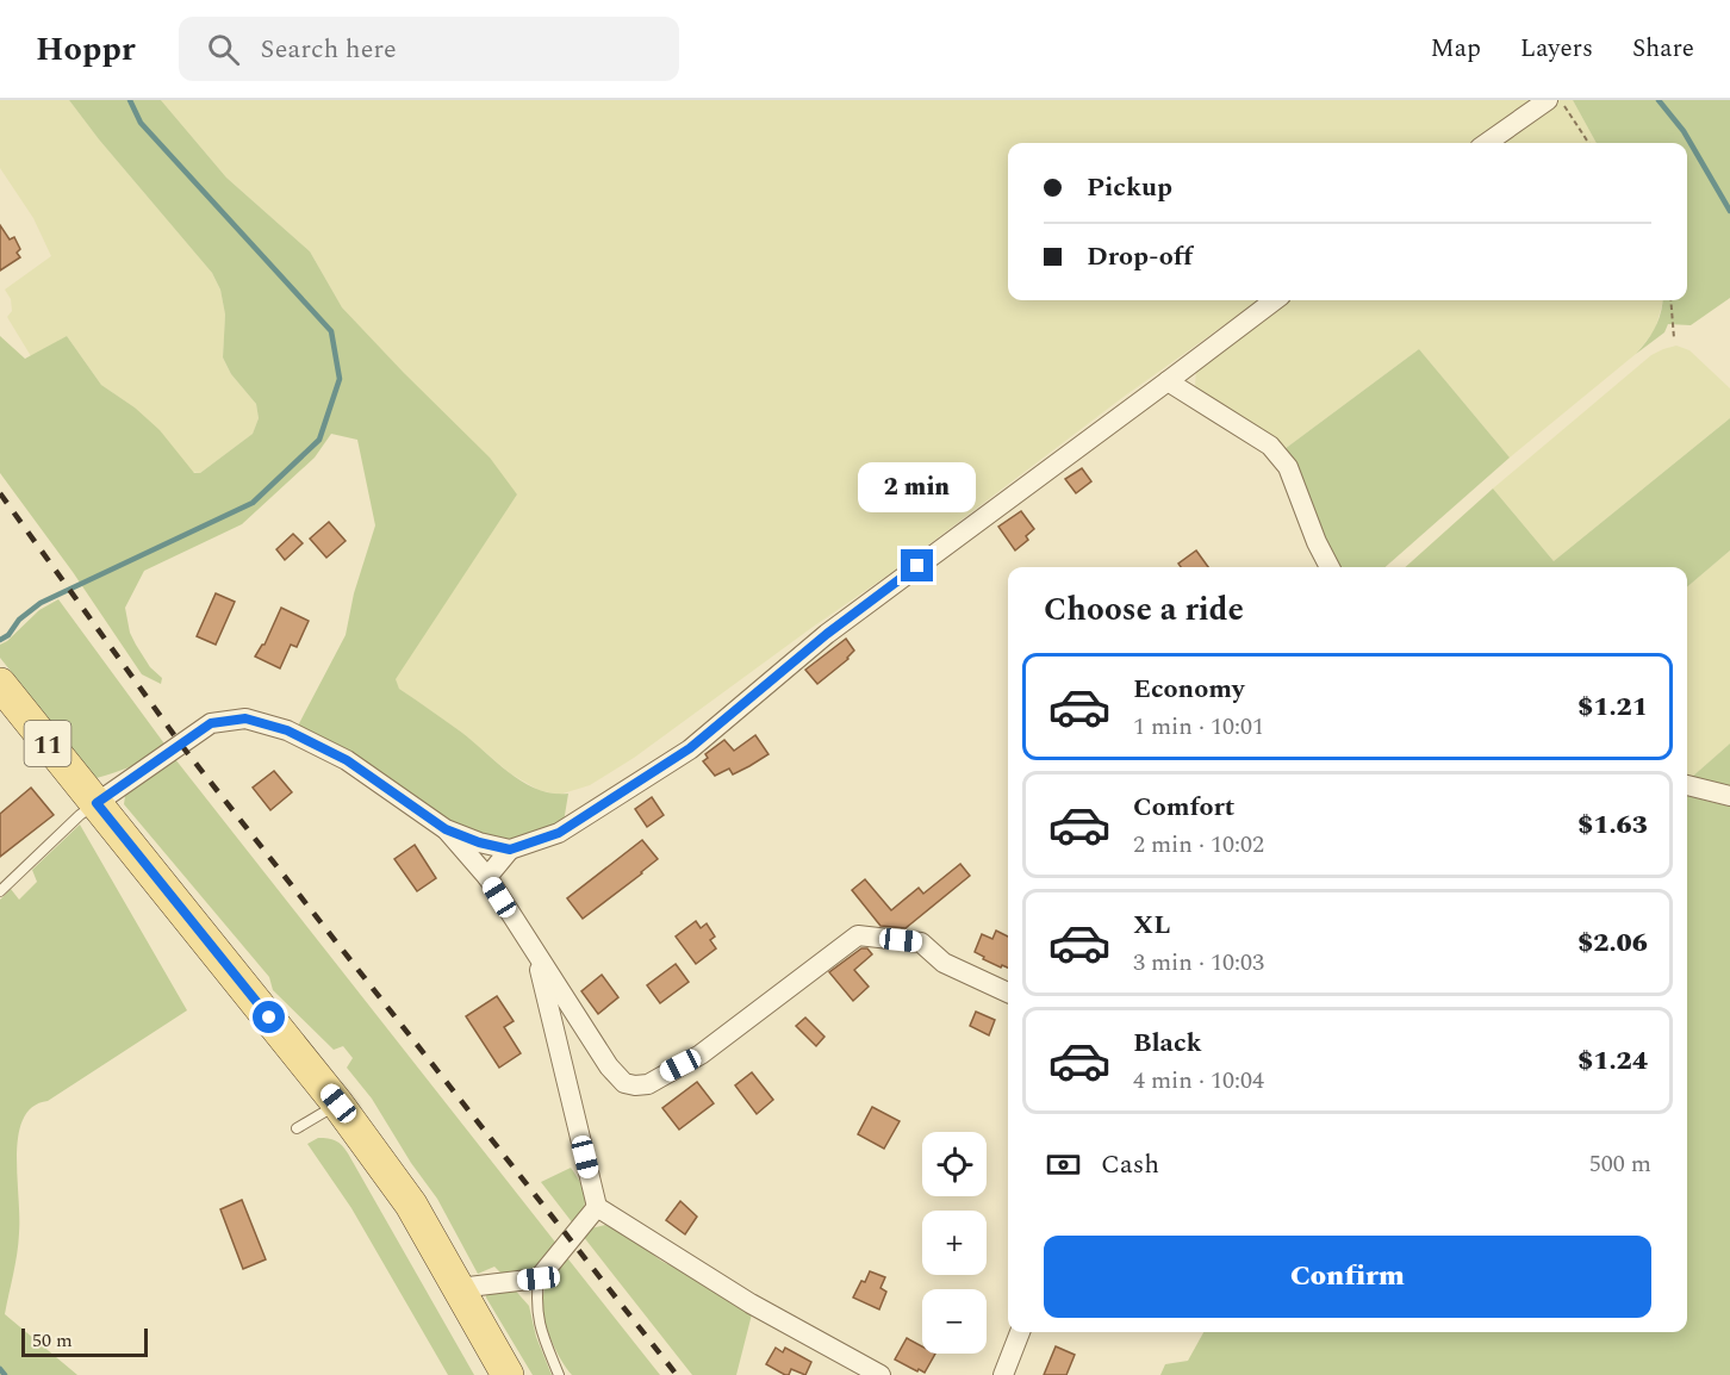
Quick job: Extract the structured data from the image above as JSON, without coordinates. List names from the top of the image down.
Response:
{
  "streets": {
    "main road": ["11"]
  },
  "scale_bar": "50 m",
  "page": {
    "header": "Hoppr",
    "search": "Search here",
    "nav": ["Map", "Layers", "Share"],
    "banner": ["Pickup", "Drop-off"],
    "bubble": "2 min",
    "heading": "Choose a ride",
    "list": [
      {
        "name": "Economy",
        "note": "1 min · 10:01",
        "value": "$1.21"
      },
      {
        "name": "Comfort",
        "note": "2 min · 10:02",
        "value": "$1.63"
      },
      {
        "name": "XL",
        "note": "3 min · 10:03",
        "value": "$2.06"
      },
      {
        "name": "Black",
        "note": "4 min · 10:04",
        "value": "$1.24"
      }
    ],
    "pay": ["Cash", "500 m"],
    "map_buttons": ["+", "−"],
    "buttons": "Confirm",
    "scale": "50 m"
  }
}
